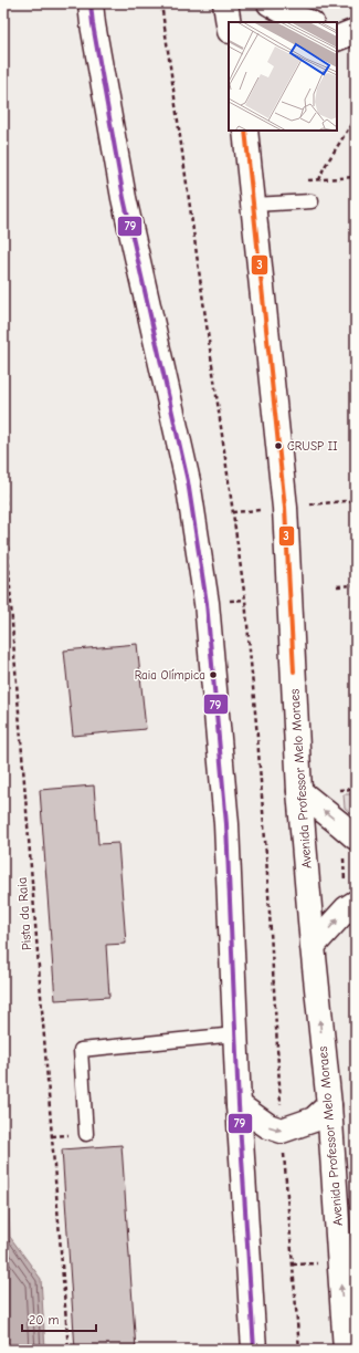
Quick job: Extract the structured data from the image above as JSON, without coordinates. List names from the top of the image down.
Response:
{
  "streets": {
    "street": ["Avenida Professor Melo Moraes"],
    "path": ["Pista da Raia"]
  },
  "places": ["CRUSP II", "Raia Olímpica"],
  "lines": ["transit line 79", "transit line 3"],
  "scale_bar": "20 m"
}
